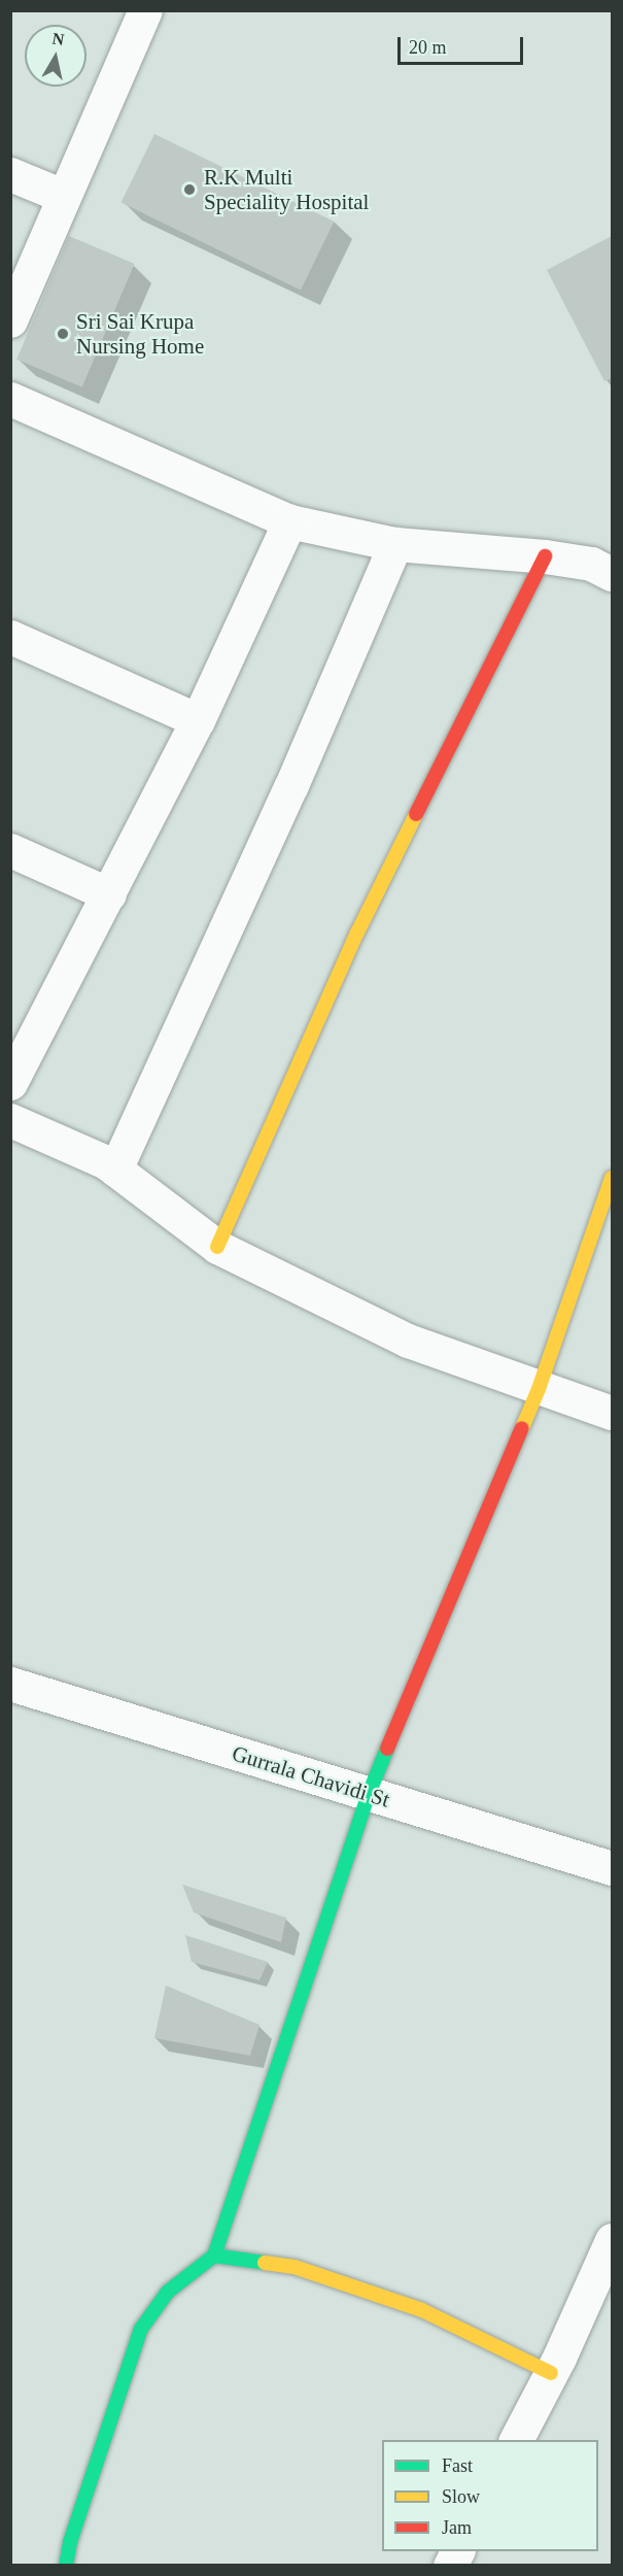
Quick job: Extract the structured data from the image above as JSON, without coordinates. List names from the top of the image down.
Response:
{
  "streets": {
    "street": ["Gurrala Chavidi St"]
  },
  "places": ["R.K Multi Speciality Hospital", "Sri Sai Krupa Nursing Home"],
  "legend": ["Fast", "Slow", "Jam"],
  "scale_bar": "20 m",
  "north": "top"
}
